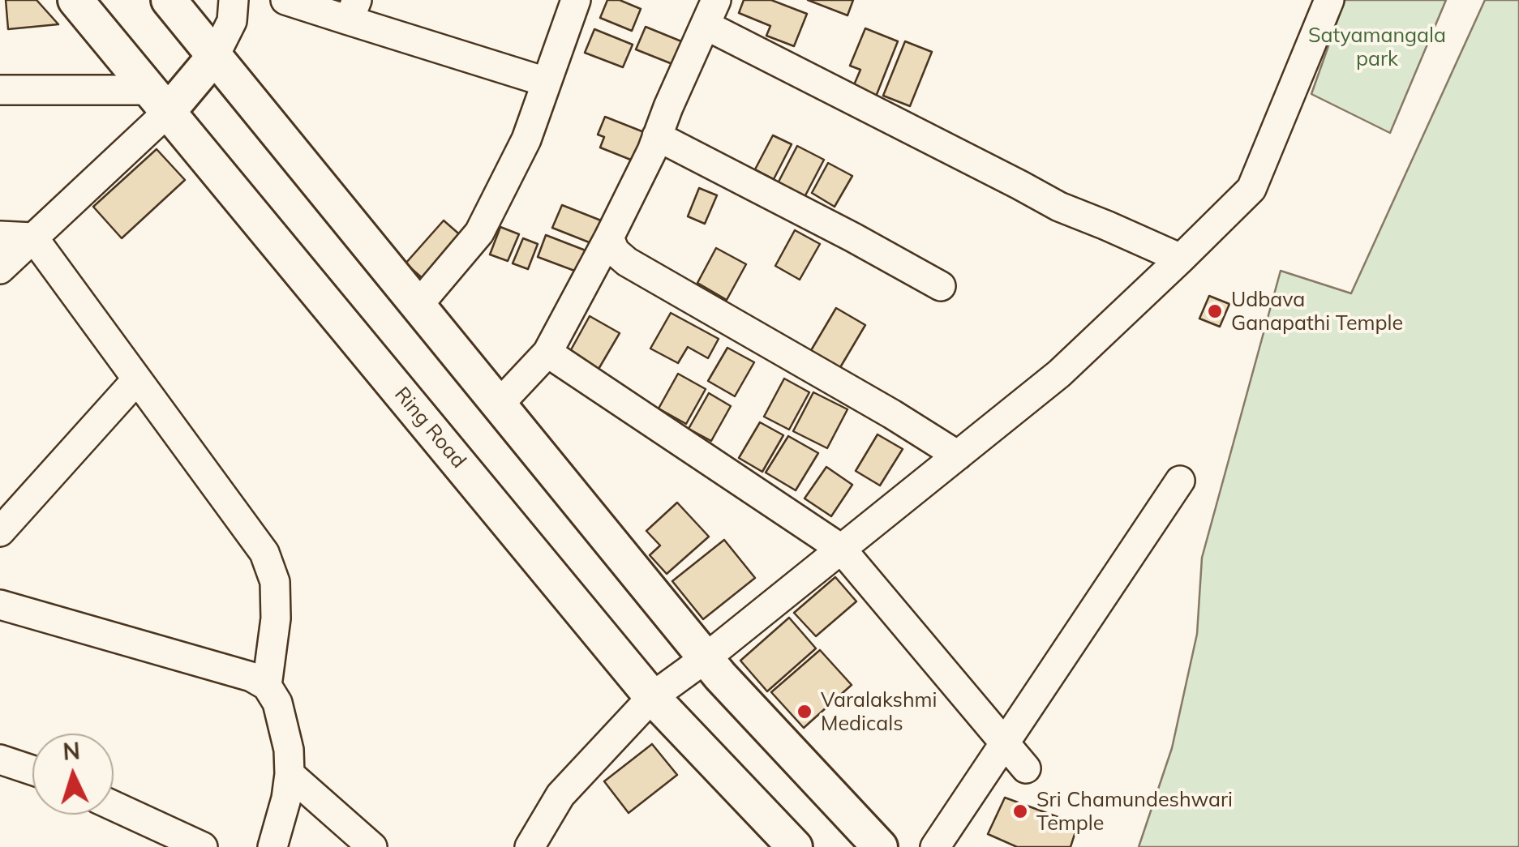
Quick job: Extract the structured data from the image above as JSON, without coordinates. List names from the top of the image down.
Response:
{
  "streets": {
    "main road": ["Ring Road"]
  },
  "parks": ["Satyamangala park"],
  "places": ["Udbava Ganapathi Temple", "Varalakshmi Medicals", "Sri Chamundeshwari Temple"],
  "north": "top"
}
